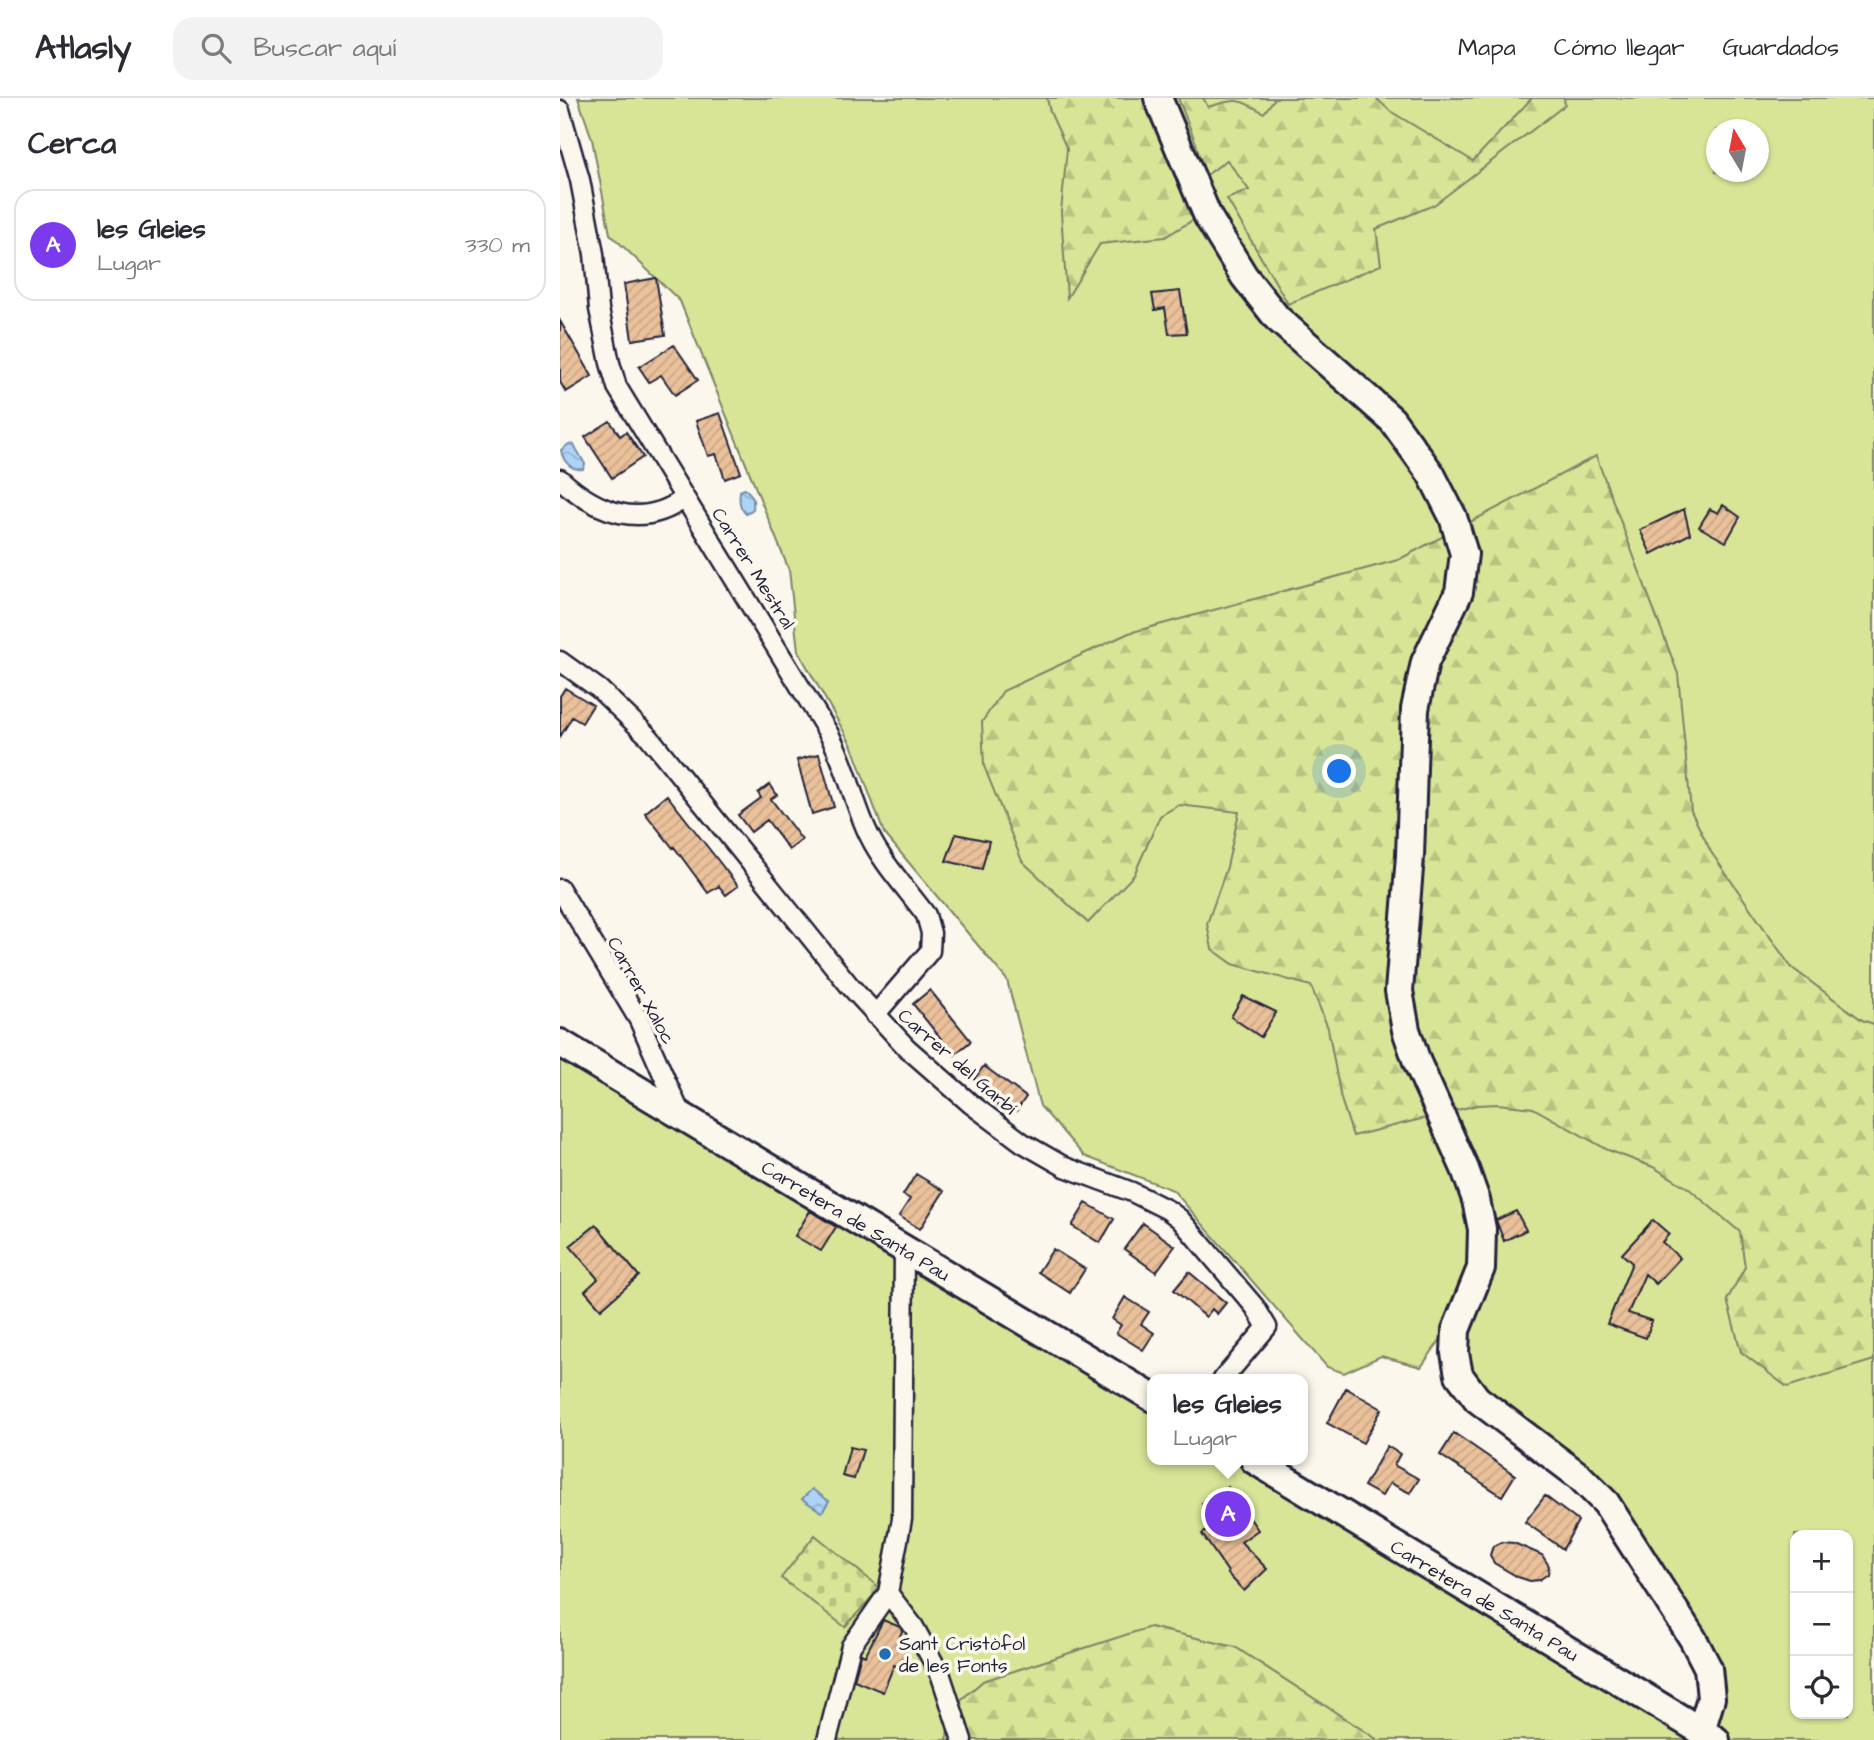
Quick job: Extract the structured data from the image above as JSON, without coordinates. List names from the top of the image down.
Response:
{
  "streets": {
    "street": [
      "Carrer Mestral",
      "Carrer Xaloc",
      "Carrer del Garbí",
      "Carretera de Santa Pau"
    ]
  },
  "crossings": [
    ["Carrer Mestral", "Carrer del Garbí"],
    ["Carrer Xaloc", "Carretera de Santa Pau"]
  ],
  "places": ["Sant Cristòfol de les Fonts"],
  "north": "top",
  "page": {
    "header": "Atlasly",
    "search": "Buscar aquí",
    "nav": ["Mapa", "Cómo llegar", "Guardados"],
    "heading": "Cerca",
    "list": [
      {
        "mark": "A",
        "name": "les Gleies",
        "note": "Lugar",
        "value": "330 m"
      }
    ],
    "popup": ["les Gleies", "Lugar"],
    "pins": "A",
    "map_buttons": ["+", "−"]
  }
}
